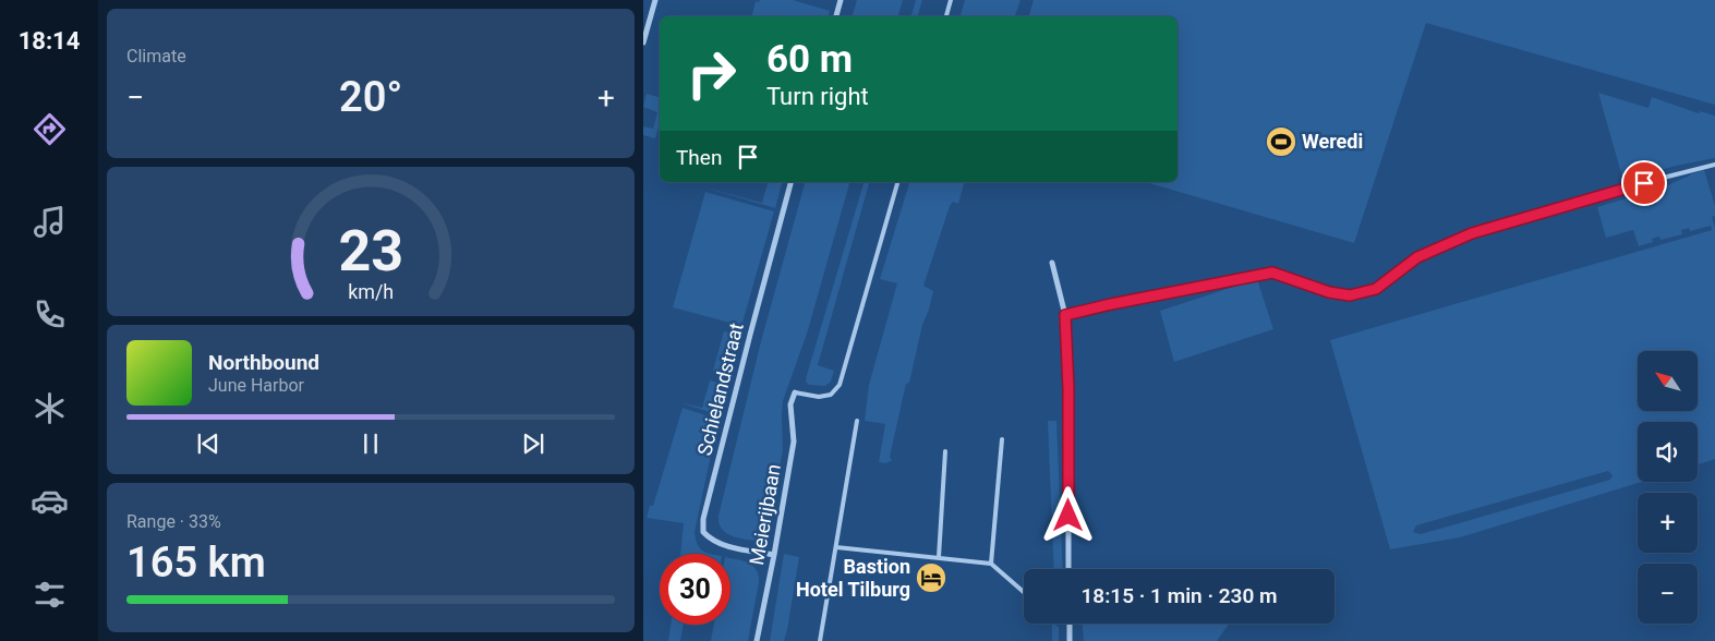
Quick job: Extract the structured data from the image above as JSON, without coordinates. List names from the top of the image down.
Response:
{
  "streets": {
    "street": ["Schielandstraat", "Meierijbaan"]
  },
  "crossings": [
    ["Schielandstraat", "Meierijbaan"]
  ],
  "places": {
    "sports": ["Weredi"],
    "hotel": ["Bastion Hotel Tilburg"]
  },
  "north": "top left",
  "page": {
    "tabs": "18:14",
    "tile": [
      "Climate",
      ["Range · 33%", "165 km"]
    ],
    "turn": ["60 m", "Turn right"],
    "heat": ["−", "20°", "+"],
    "then": "Then",
    "song": ["Northbound", "June Harbor"],
    "map_buttons": ["+", "−"],
    "limit": "30",
    "trip": "18:15 · 1 min · 230 m",
    "gauge": ["23", "km/h"]
  }
}
